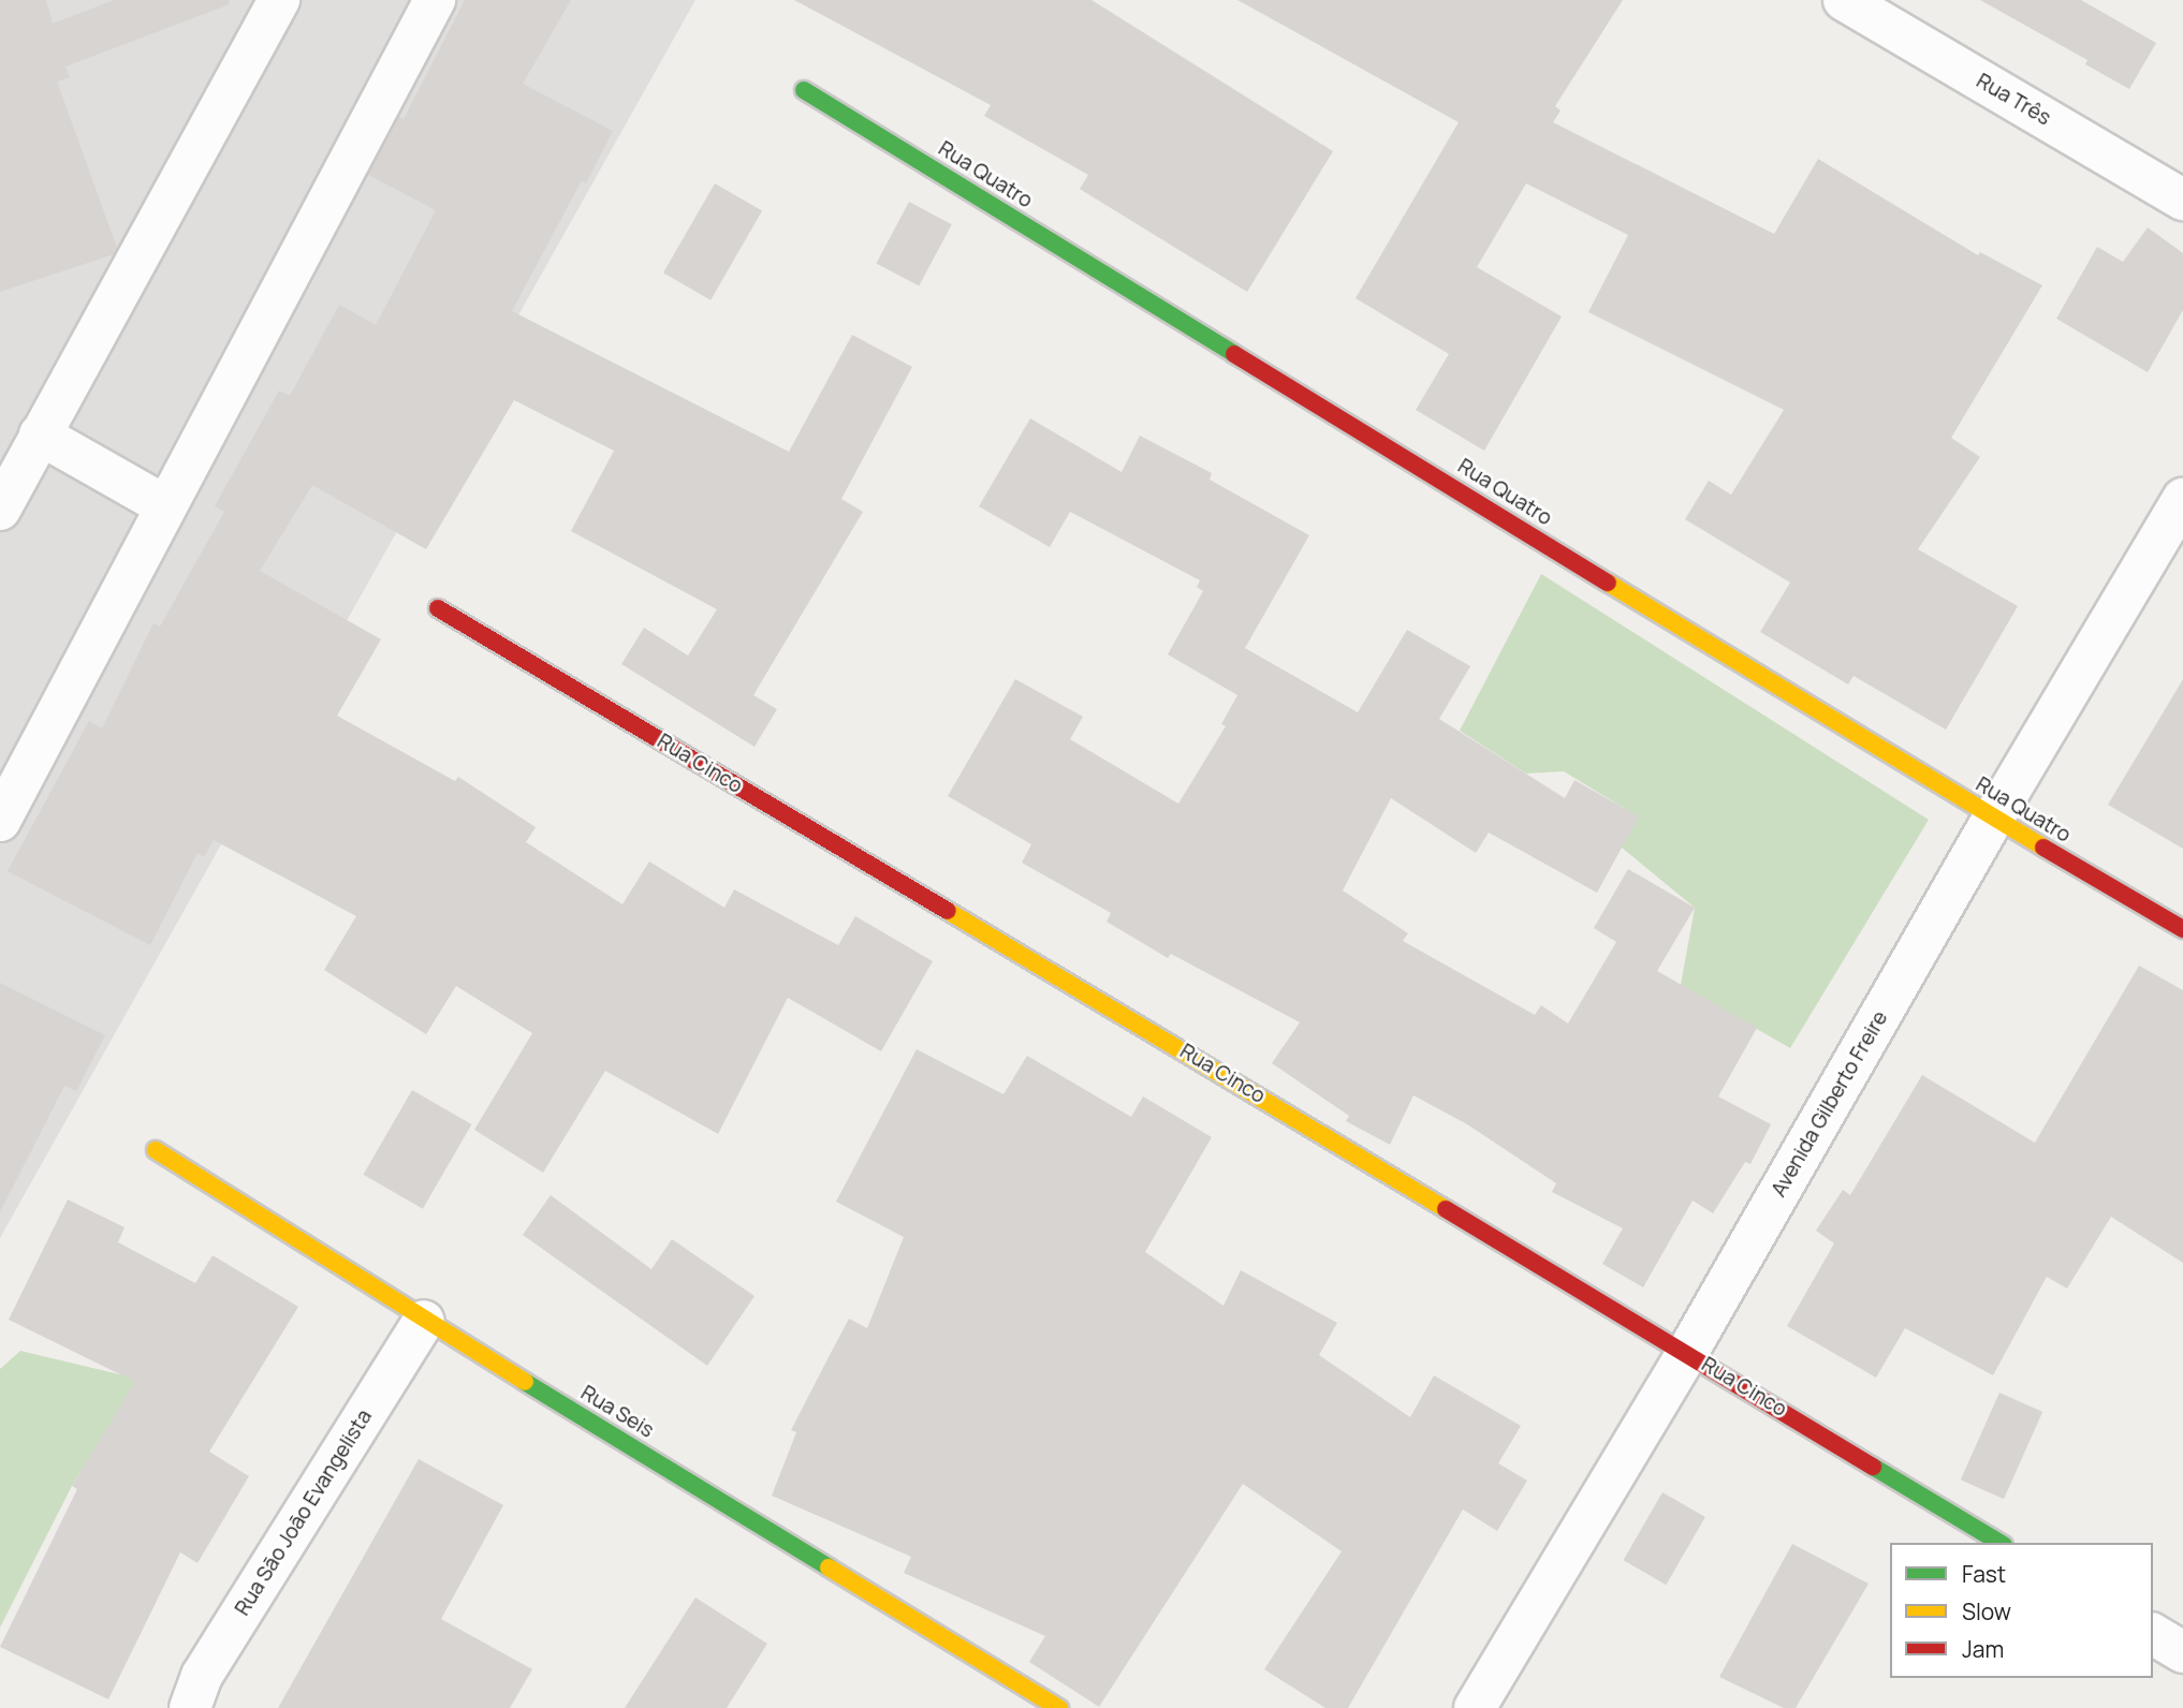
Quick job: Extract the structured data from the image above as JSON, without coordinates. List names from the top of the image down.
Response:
{
  "streets": {
    "street": [
      "Rua Três",
      "Rua Quatro",
      "Rua Cinco",
      "Avenida Gilberto Freire",
      "Rua Seis",
      "Rua São João Evangelista"
    ]
  },
  "crossings": [
    ["Rua Quatro", "Avenida Gilberto Freire"],
    ["Rua Cinco", "Avenida Gilberto Freire"],
    ["Rua Seis", "Rua São João Evangelista"]
  ],
  "legend": ["Fast", "Slow", "Jam"]
}
